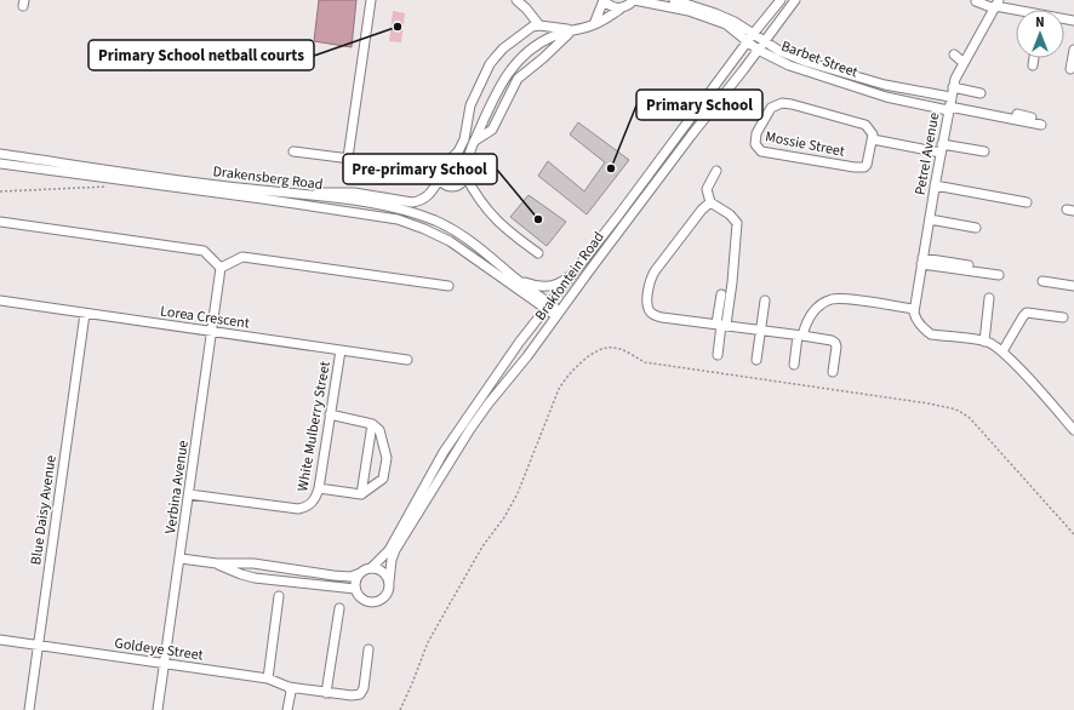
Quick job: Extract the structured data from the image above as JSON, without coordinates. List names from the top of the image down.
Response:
{
  "streets": {
    "street": [
      "Barbet Street",
      "Mossie Street",
      "Petrel Avenue",
      "Drakensberg Road",
      "Brakfontein Road",
      "Lorea Crescent",
      "White Mulberry Street",
      "Verbina Avenue",
      "Blue Daisy Avenue",
      "Goldeye Street"
    ]
  },
  "crossings": [
    ["Barbet Street", "Petrel Avenue"],
    ["Barbet Street", "Brakfontein Road"],
    ["Drakensberg Road", "Brakfontein Road"],
    ["Lorea Crescent", "White Mulberry Street"],
    ["Lorea Crescent", "Verbina Avenue"],
    ["Lorea Crescent", "Blue Daisy Avenue"],
    ["White Mulberry Street", "Verbina Avenue"],
    ["Verbina Avenue", "Goldeye Street"],
    ["Blue Daisy Avenue", "Goldeye Street"]
  ],
  "places": ["Primary School netball courts", "Primary School", "Pre-primary School"],
  "north": "top"
}
